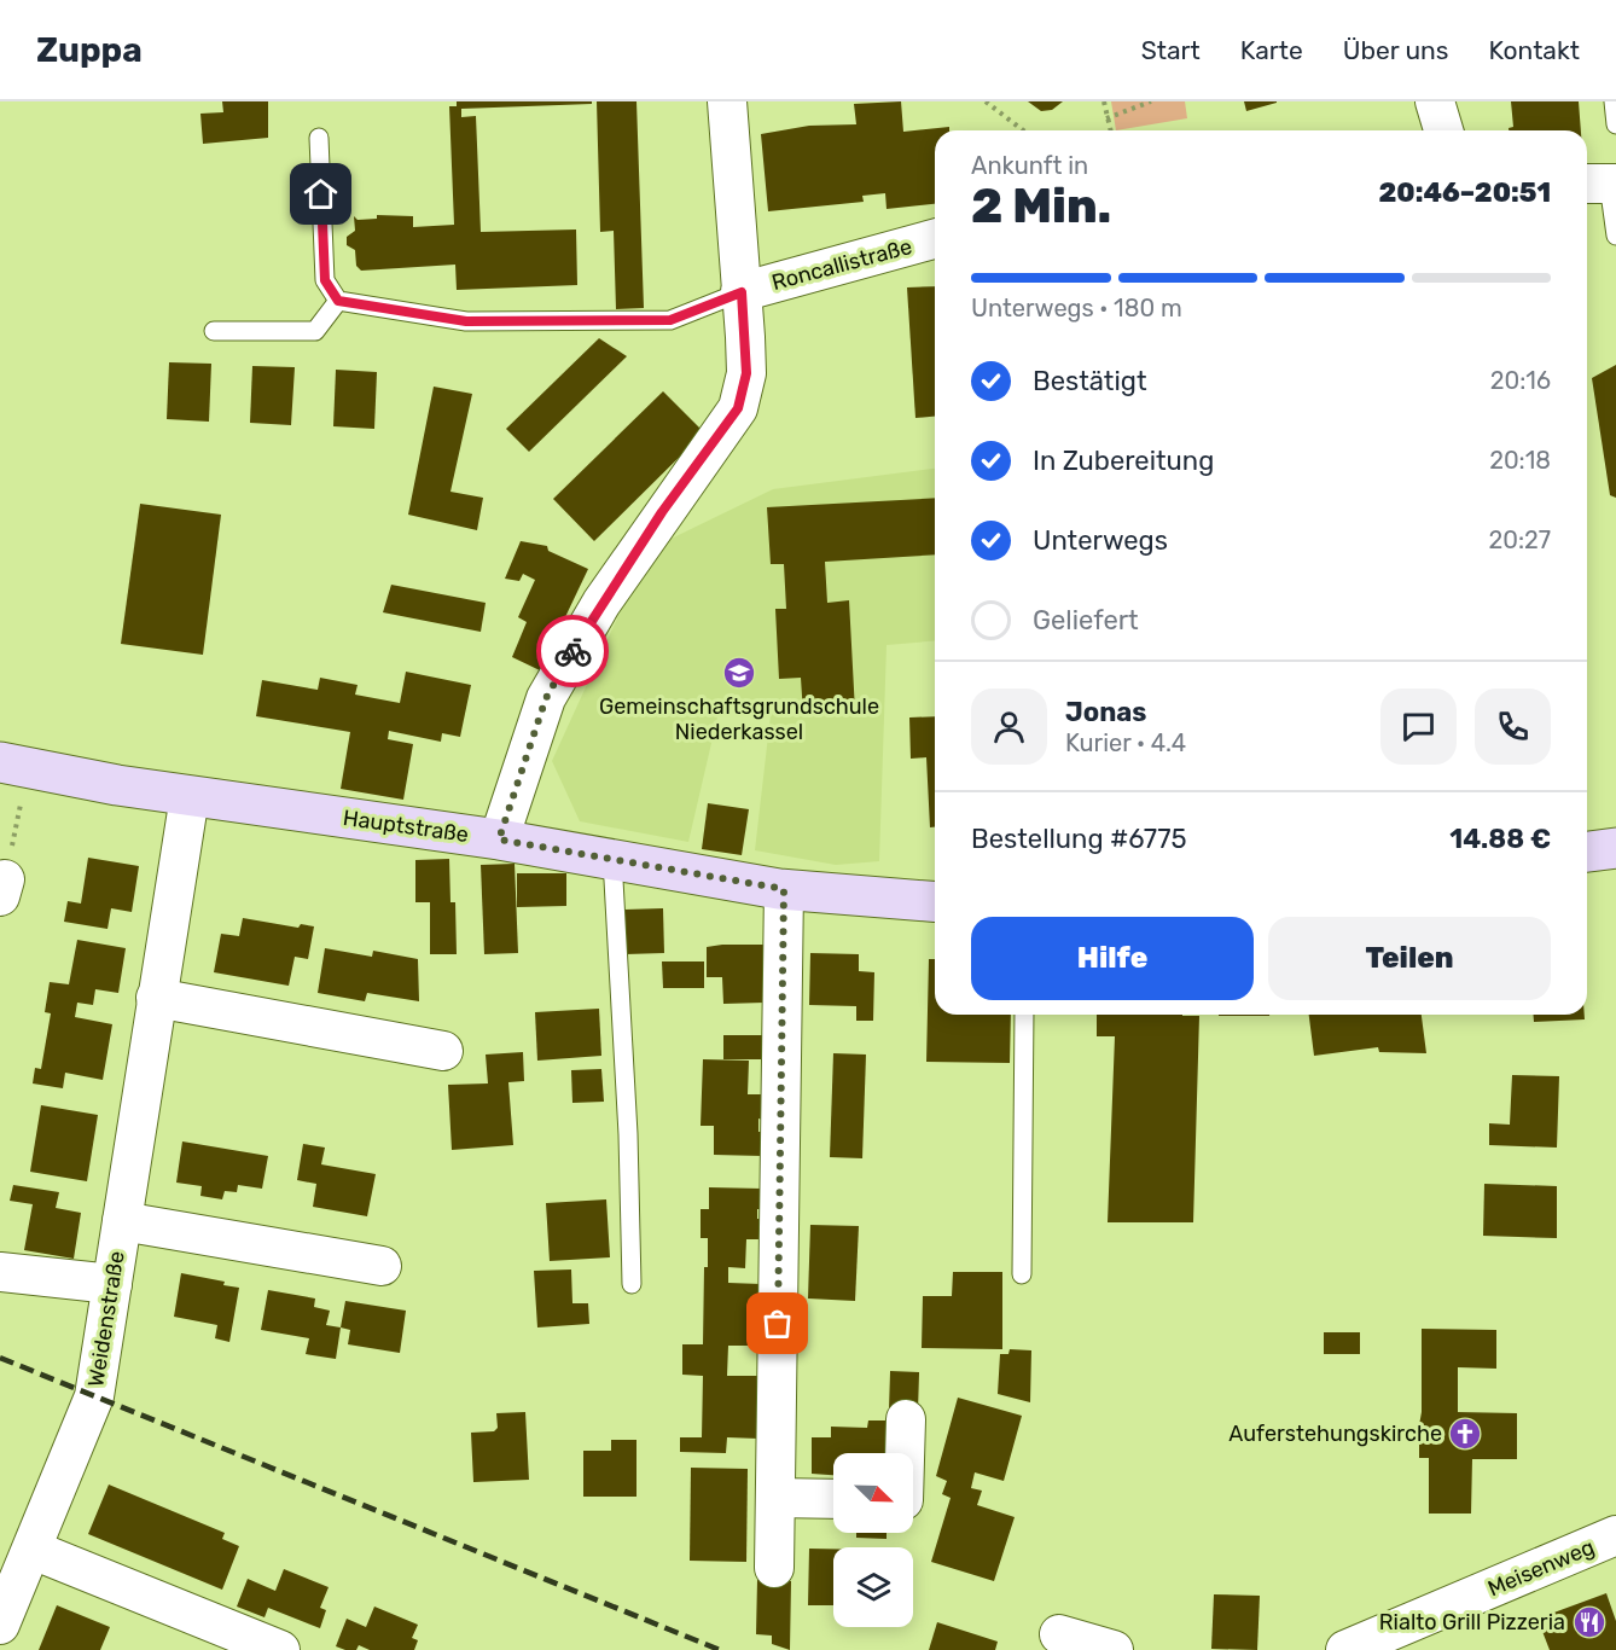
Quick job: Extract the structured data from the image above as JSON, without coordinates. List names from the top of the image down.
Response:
{
  "streets": {
    "street": [
      "Roncallistraße",
      "Hauptstraße",
      "Weidenstraße",
      "Meisenweg"
    ]
  },
  "crossings": [
    ["Hauptstraße", "Weidenstraße"]
  ],
  "places": {
    "school or university": ["Gemeinschaftsgrundschule Niederkassel"],
    "church": ["Auferstehungskirche"],
    "restaurant": ["Rialto Grill Pizzeria"]
  },
  "north": "bottom right",
  "page": {
    "header": "Zuppa",
    "nav": [
      "Start",
      "Karte",
      "Über uns",
      "Kontakt"
    ],
    "heading": ["2 Min.", "Ankunft in", "20:46–20:51"],
    "panel": [
      "Jonas",
      "Kurier · 4.4",
      "Bestellung #6775",
      "14.88 €"
    ],
    "bar": "Unterwegs · 180 m",
    "list": [
      ["Bestätigt", "20:16"],
      ["In Zubereitung", "20:18"],
      ["Unterwegs", "20:27"],
      "Geliefert"
    ],
    "buttons": ["Hilfe", "Teilen"]
  }
}
